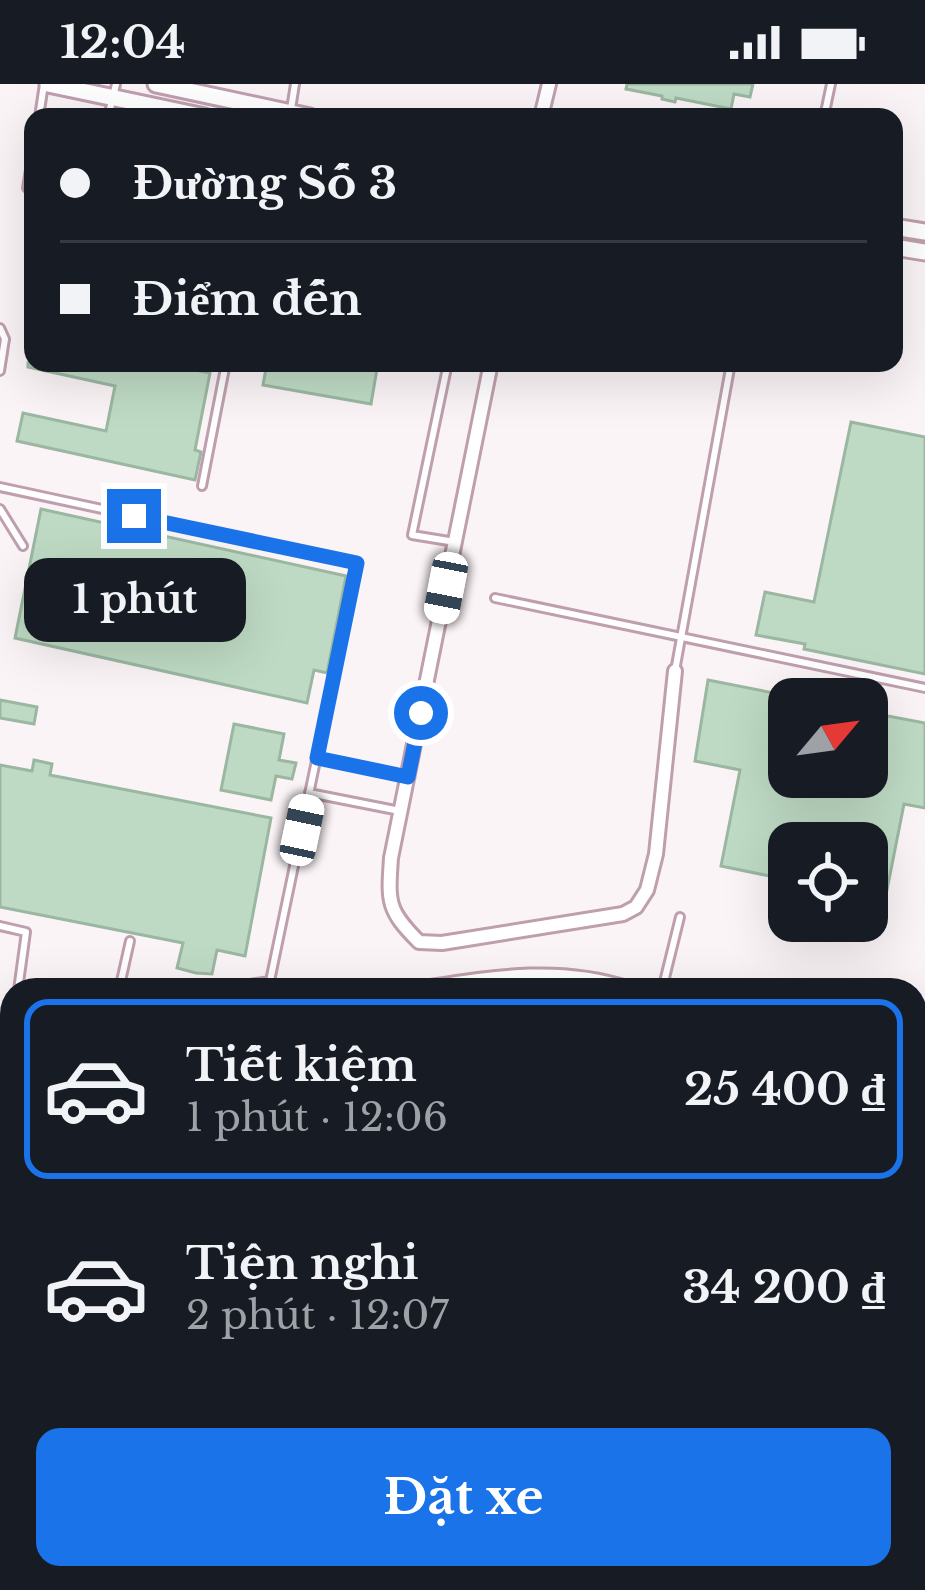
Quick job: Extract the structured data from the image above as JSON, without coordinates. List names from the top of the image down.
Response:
{
  "north": "top right",
  "page": {
    "status": "12:04",
    "banner": ["Đường Số 3", "Điểm đến"],
    "bubble": "1 phút",
    "list": [
      {
        "name": "Tiết kiệm",
        "note": "1 phút · 12:06",
        "value": "25 400 ₫"
      },
      {
        "name": "Tiện nghi",
        "note": "2 phút · 12:07",
        "value": "34 200 ₫"
      }
    ],
    "buttons": "Đặt xe"
  }
}
